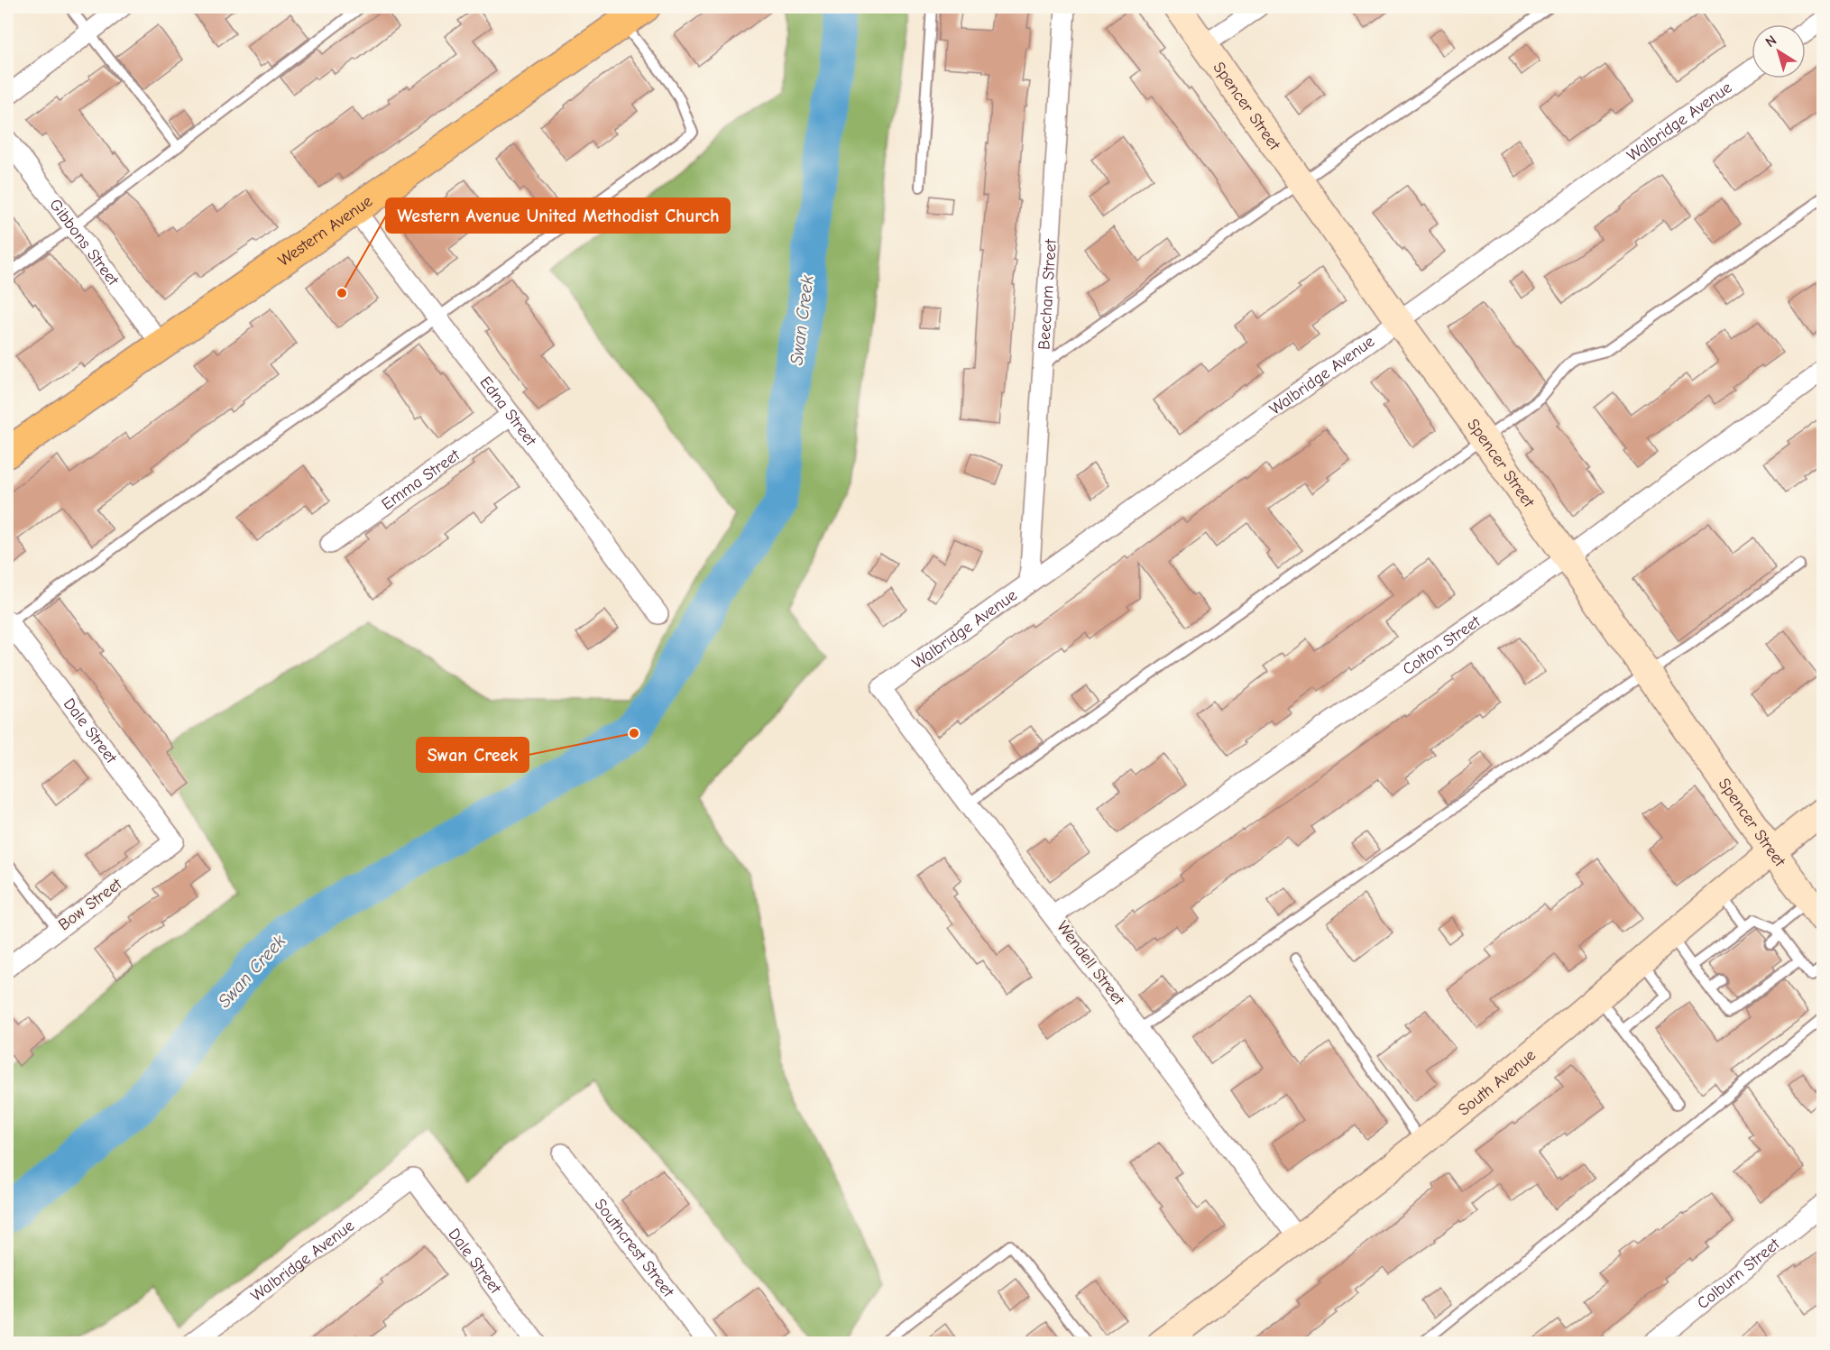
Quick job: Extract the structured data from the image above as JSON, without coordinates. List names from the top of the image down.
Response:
{
  "streets": {
    "main road": ["Western Avenue"],
    "street": [
      "Spencer Street",
      "Walbridge Avenue",
      "Gibbons Street",
      "Beecham Street",
      "Edna Street",
      "Emma Street",
      "Colton Street",
      "Dale Street",
      "Bow Street",
      "Wendell Street",
      "South Avenue",
      "Southcrest Street",
      "Colburn Street"
    ]
  },
  "crossings": [
    ["Spencer Street", "Walbridge Avenue"],
    ["Spencer Street", "Colton Street"],
    ["Spencer Street", "South Avenue"],
    ["Walbridge Avenue", "Beecham Street"],
    ["Walbridge Avenue", "Dale Street"],
    ["Walbridge Avenue", "Wendell Street"],
    ["Western Avenue", "Gibbons Street"],
    ["Western Avenue", "Edna Street"],
    ["Edna Street", "Emma Street"],
    ["Colton Street", "Wendell Street"],
    ["Dale Street", "Bow Street"],
    ["Wendell Street", "South Avenue"]
  ],
  "water": ["Swan Creek"],
  "places": ["Western Avenue United Methodist Church", "Swan Creek"],
  "north": "top left"
}
